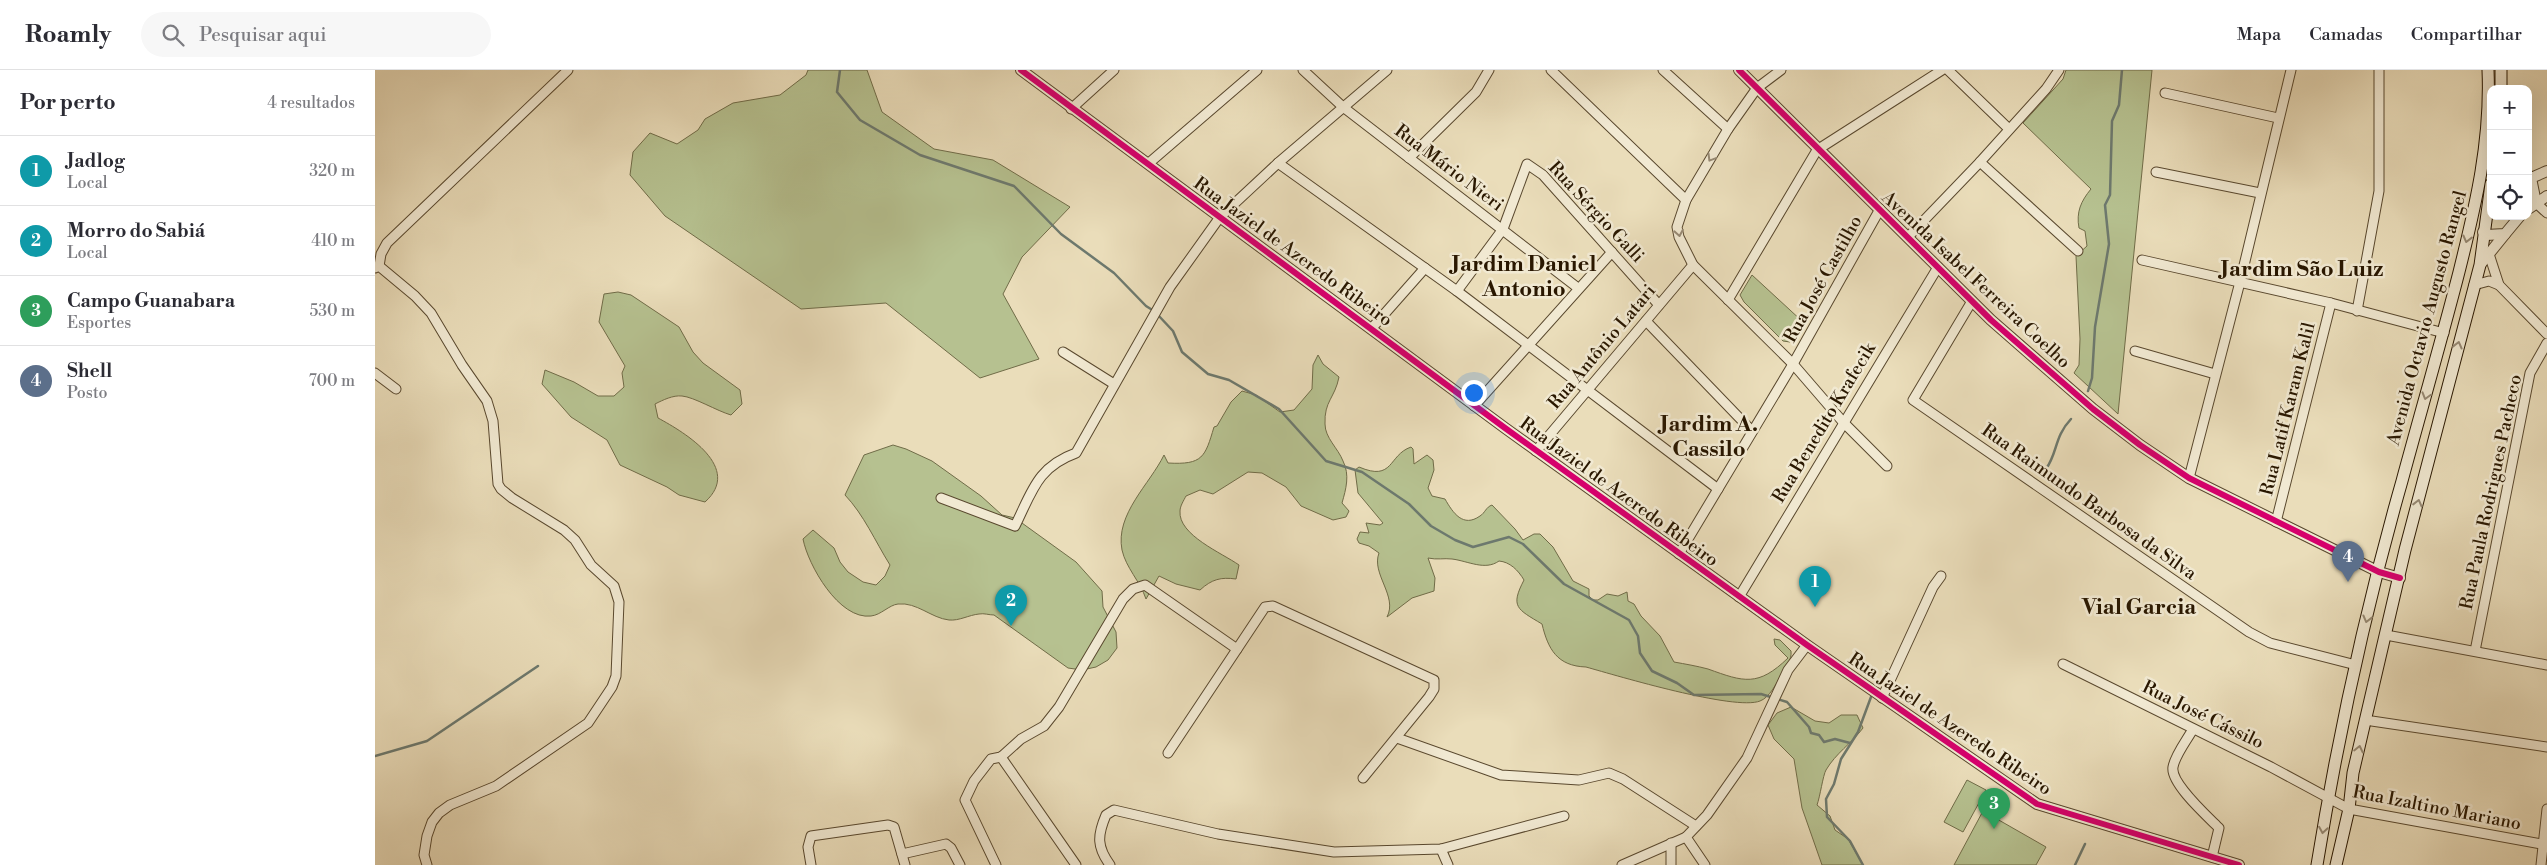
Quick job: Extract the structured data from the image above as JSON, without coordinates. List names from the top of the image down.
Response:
{
  "streets": {
    "main road": ["Avenida Octavio Augusto Rangel"],
    "street": [
      "Rua Mário Nieri",
      "Rua Sérgio Galli",
      "Rua Jaziel de Azeredo Ribeiro",
      "Rua José Castilho",
      "Avenida Isabel Ferreira Coelho",
      "Rua Antônio Latari",
      "Rua Latif Karam Kalil",
      "Rua Benedito Krafecik",
      "Rua Paula Rodrigues Pacheco",
      "Rua Raimundo Barbosa da Silva",
      "Rua José Cássilo",
      "Rua Izaltino Mariano"
    ]
  },
  "crossings": [
    ["Rua Mário Nieri", "Rua Sérgio Galli"],
    ["Rua Sérgio Galli", "Rua Antônio Latari"],
    ["Rua Jaziel de Azeredo Ribeiro", "Rua José Castilho"],
    ["Rua Jaziel de Azeredo Ribeiro", "Rua Antônio Latari"],
    ["Rua Jaziel de Azeredo Ribeiro", "Rua Benedito Krafecik"],
    ["Rua José Castilho", "Avenida Isabel Ferreira Coelho"],
    ["Avenida Isabel Ferreira Coelho", "Avenida Octavio Augusto Rangel"],
    ["Avenida Isabel Ferreira Coelho", "Rua Latif Karam Kalil"],
    ["Avenida Isabel Ferreira Coelho", "Rua Benedito Krafecik"],
    ["Avenida Isabel Ferreira Coelho", "Rua Raimundo Barbosa da Silva"],
    ["Avenida Octavio Augusto Rangel", "Rua Raimundo Barbosa da Silva"],
    ["Avenida Octavio Augusto Rangel", "Rua José Cássilo"],
    ["Avenida Octavio Augusto Rangel", "Rua Izaltino Mariano"],
    ["Rua José Cássilo", "Rua Izaltino Mariano"]
  ],
  "districts": [
    "Jardim Daniel Antonio",
    "Jardim São Luiz",
    "Jardim A. Cassilo",
    "Vial Garcia"
  ],
  "page": {
    "header": "Roamly",
    "search": "Pesquisar aqui",
    "nav": ["Mapa", "Camadas", "Compartilhar"],
    "heading": ["Por perto", "4 resultados"],
    "map_buttons": ["+", "−"],
    "list": [
      {
        "mark": "1",
        "name": "Jadlog",
        "note": "Local",
        "value": "320 m"
      },
      {
        "mark": "2",
        "name": "Morro do Sabiá",
        "note": "Local",
        "value": "410 m"
      },
      {
        "mark": "3",
        "name": "Campo Guanabara",
        "note": "Esportes",
        "value": "530 m"
      },
      {
        "mark": "4",
        "name": "Shell",
        "note": "Posto",
        "value": "700 m"
      }
    ],
    "pins": [
      "4",
      "1",
      "2",
      "3"
    ]
  }
}
